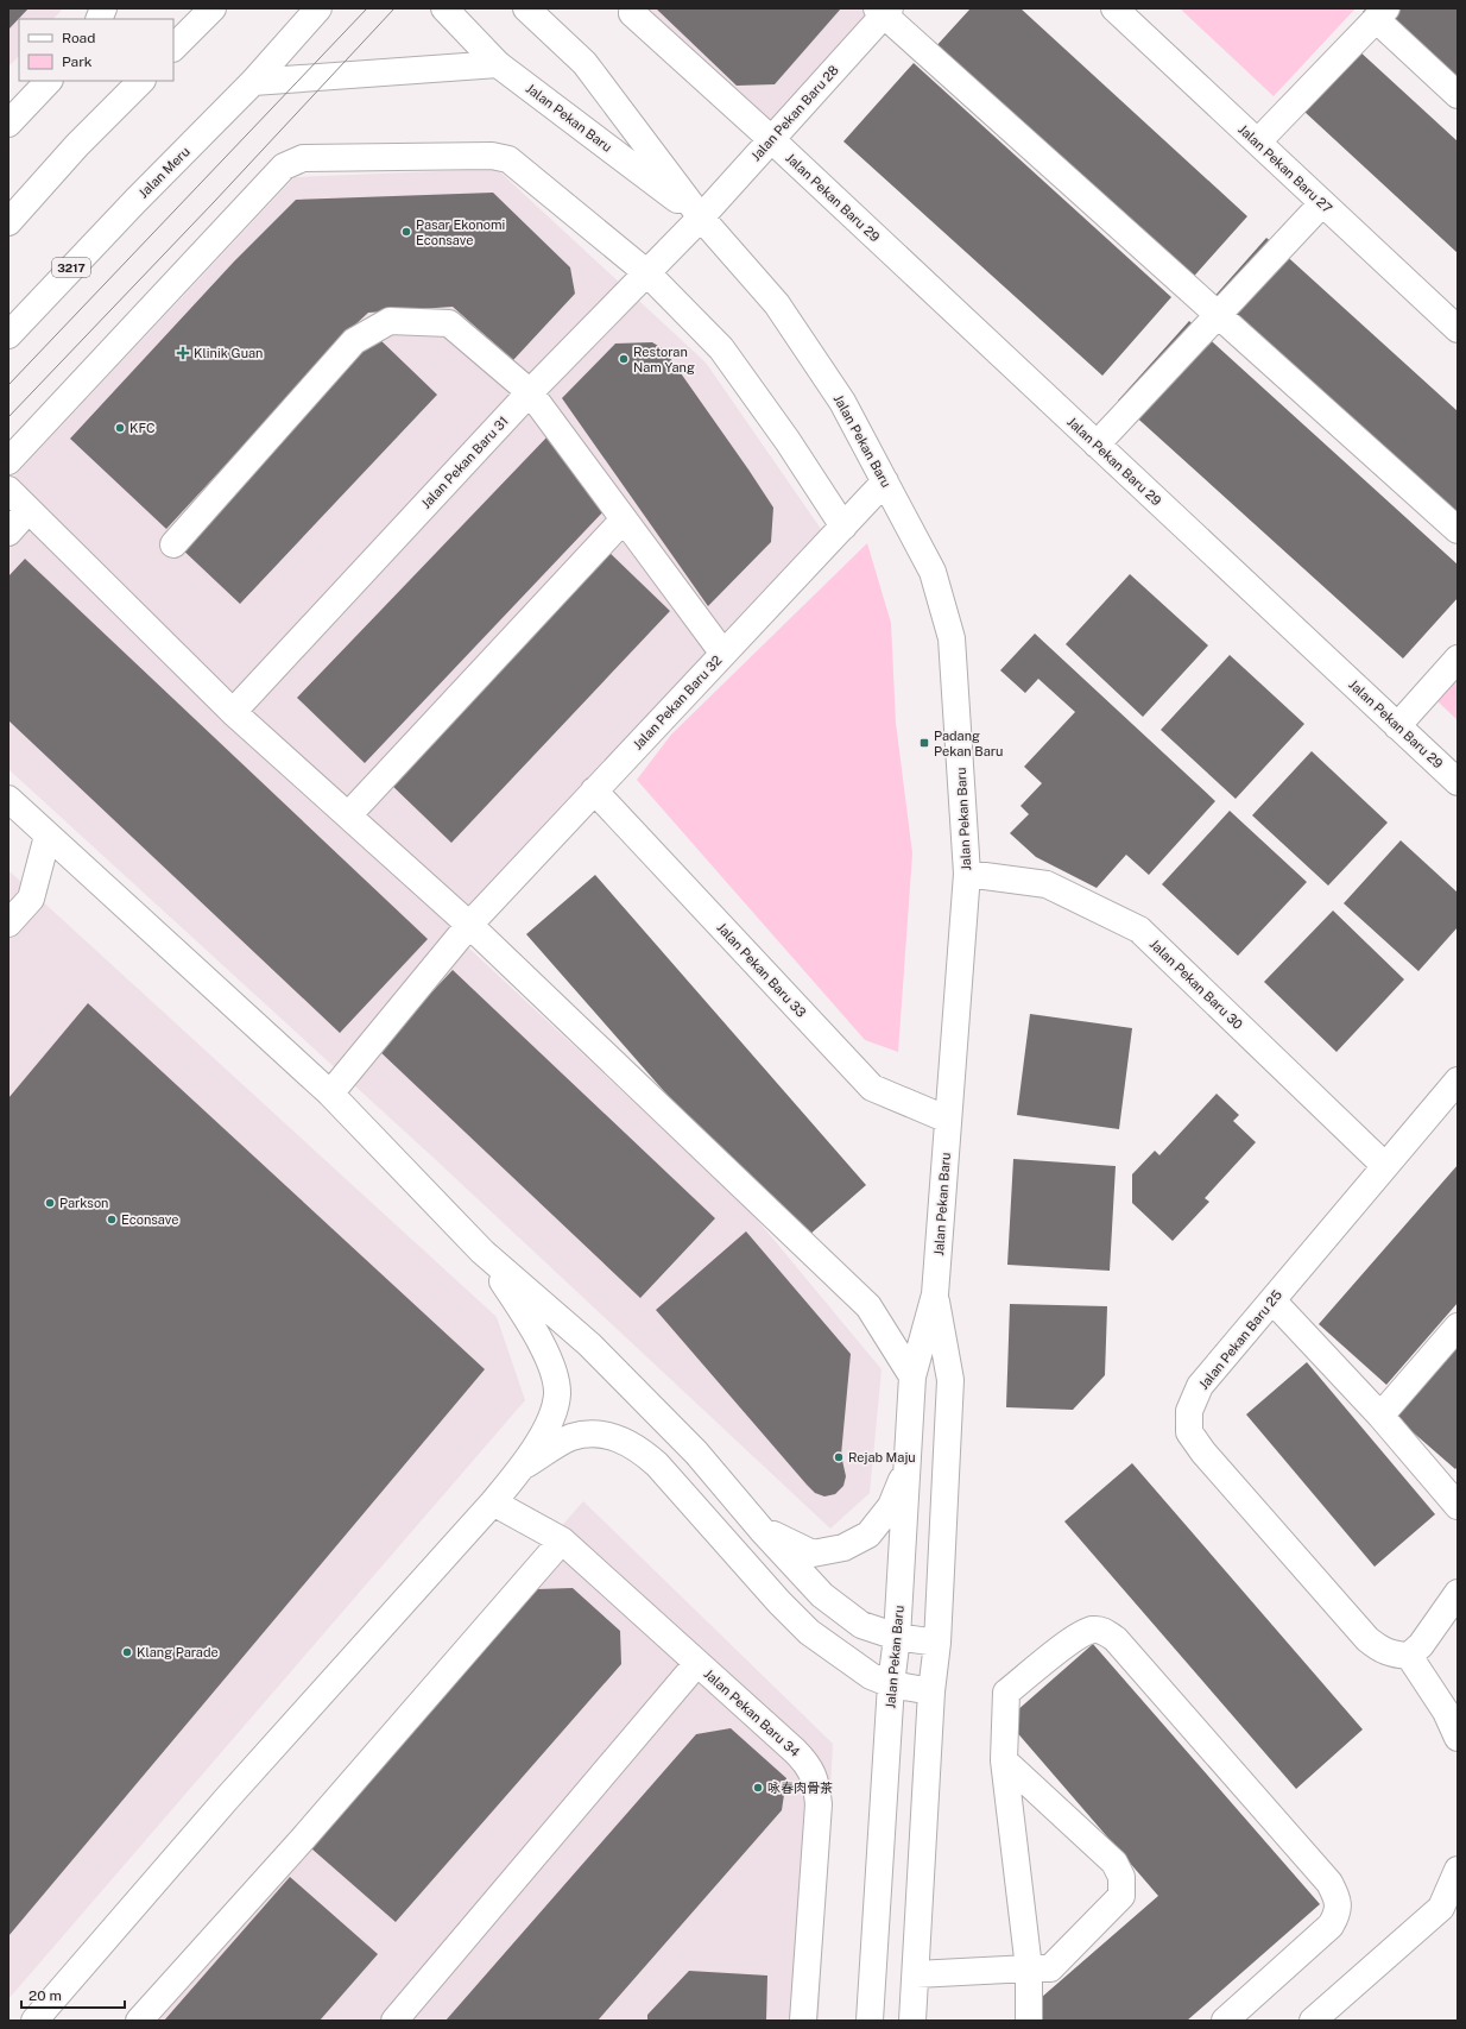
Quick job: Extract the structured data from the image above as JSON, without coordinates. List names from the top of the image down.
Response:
{
  "streets": {
    "main road": [
      "Jalan Pekan Baru 28",
      "Jalan Pekan Baru",
      "Jalan Pekan Baru 27",
      "Jalan Meru",
      "Jalan Pekan Baru 29",
      "3217",
      "Jalan Pekan Baru 31",
      "Jalan Pekan Baru 32",
      "Jalan Pekan Baru 33",
      "Jalan Pekan Baru 30",
      "Jalan Pekan Baru 25",
      "Jalan Pekan Baru 34"
    ]
  },
  "crossings": [
    ["Jalan Pekan Baru 28", "Jalan Pekan Baru"],
    ["Jalan Pekan Baru 28", "Jalan Pekan Baru 29"],
    ["Jalan Pekan Baru 28", "Jalan Pekan Baru 31"],
    ["Jalan Pekan Baru", "Jalan Pekan Baru 31"],
    ["Jalan Pekan Baru", "Jalan Pekan Baru 32"],
    ["Jalan Pekan Baru", "Jalan Pekan Baru 33"],
    ["Jalan Pekan Baru", "Jalan Pekan Baru 30"],
    ["Jalan Pekan Baru 32", "Jalan Pekan Baru 33"],
    ["Jalan Pekan Baru 30", "Jalan Pekan Baru 25"]
  ],
  "places": {
    "other": [
      "Pasar Ekonomi Econsave",
      "Restoran Nam Yang",
      "KFC",
      "Parkson",
      "Econsave",
      "Rejab Maju",
      "Klang Parade",
      "咏春肉骨茶"
    ],
    "health": ["Klinik Guan"],
    "transit": ["Padang Pekan Baru"]
  },
  "legend": ["Road", "Park"],
  "scale_bar": "20 m"
}
